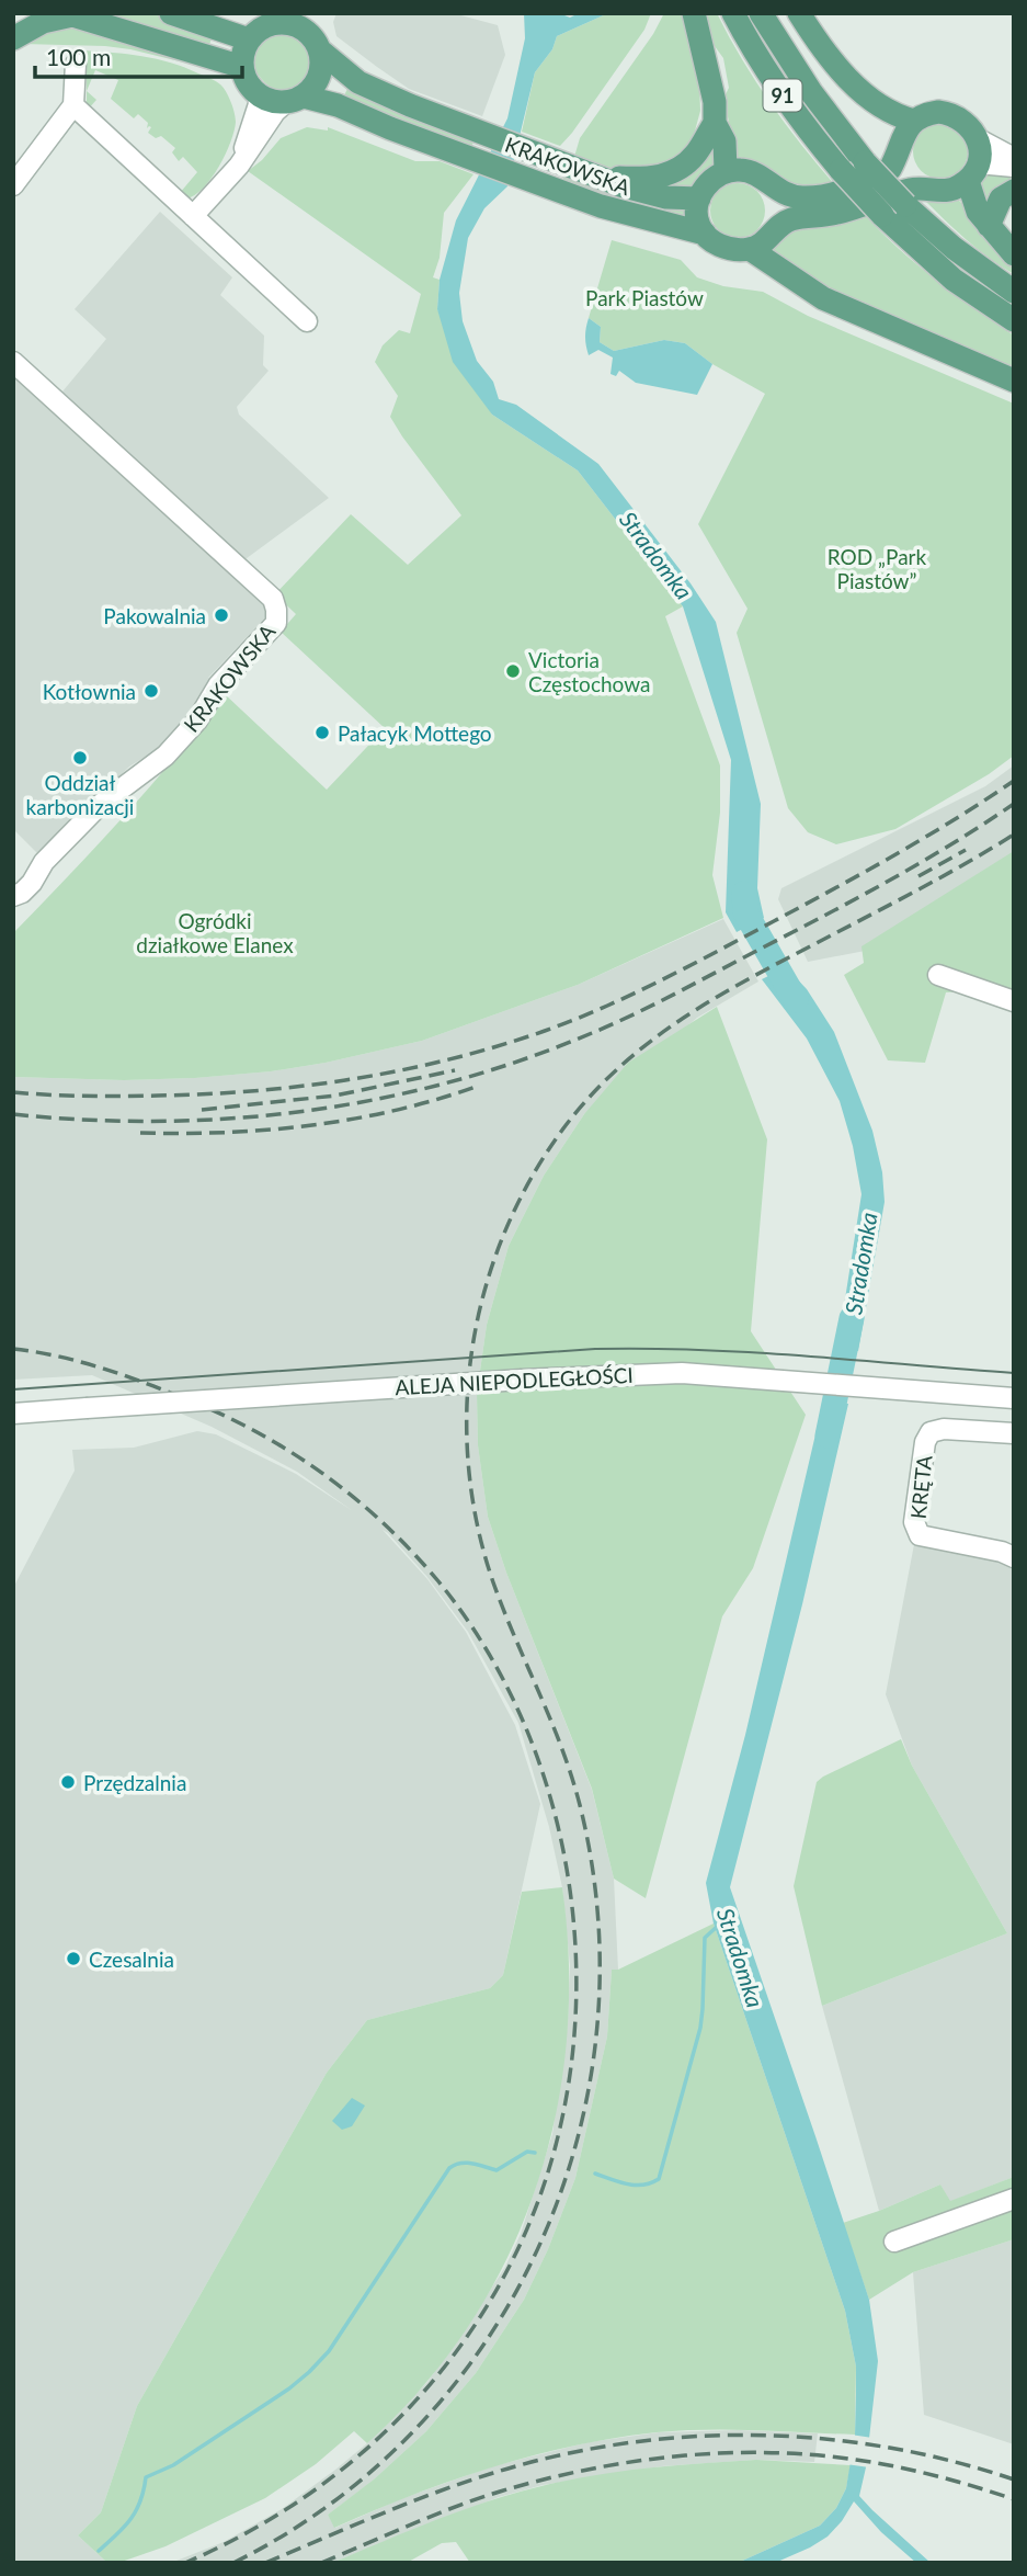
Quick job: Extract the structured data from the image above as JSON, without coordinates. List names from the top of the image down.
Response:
{
  "streets": {
    "main road": ["91", "KRAKOWSKA"],
    "street": ["ALEJA NIEPODLEGŁOŚCI", "KRĘTA"]
  },
  "water": ["Stradomka"],
  "parks": ["Park Piastów", "ROD „Park Piastów”", "Ogródki działkowe Elanex"],
  "places": [
    "Pakowalnia",
    "Victoria Częstochowa",
    "Kotłownia",
    "Pałacyk Mottego",
    "Oddział karbonizacji",
    "Przędzalnia",
    "Czesalnia"
  ],
  "scale_bar": "100 m"
}
